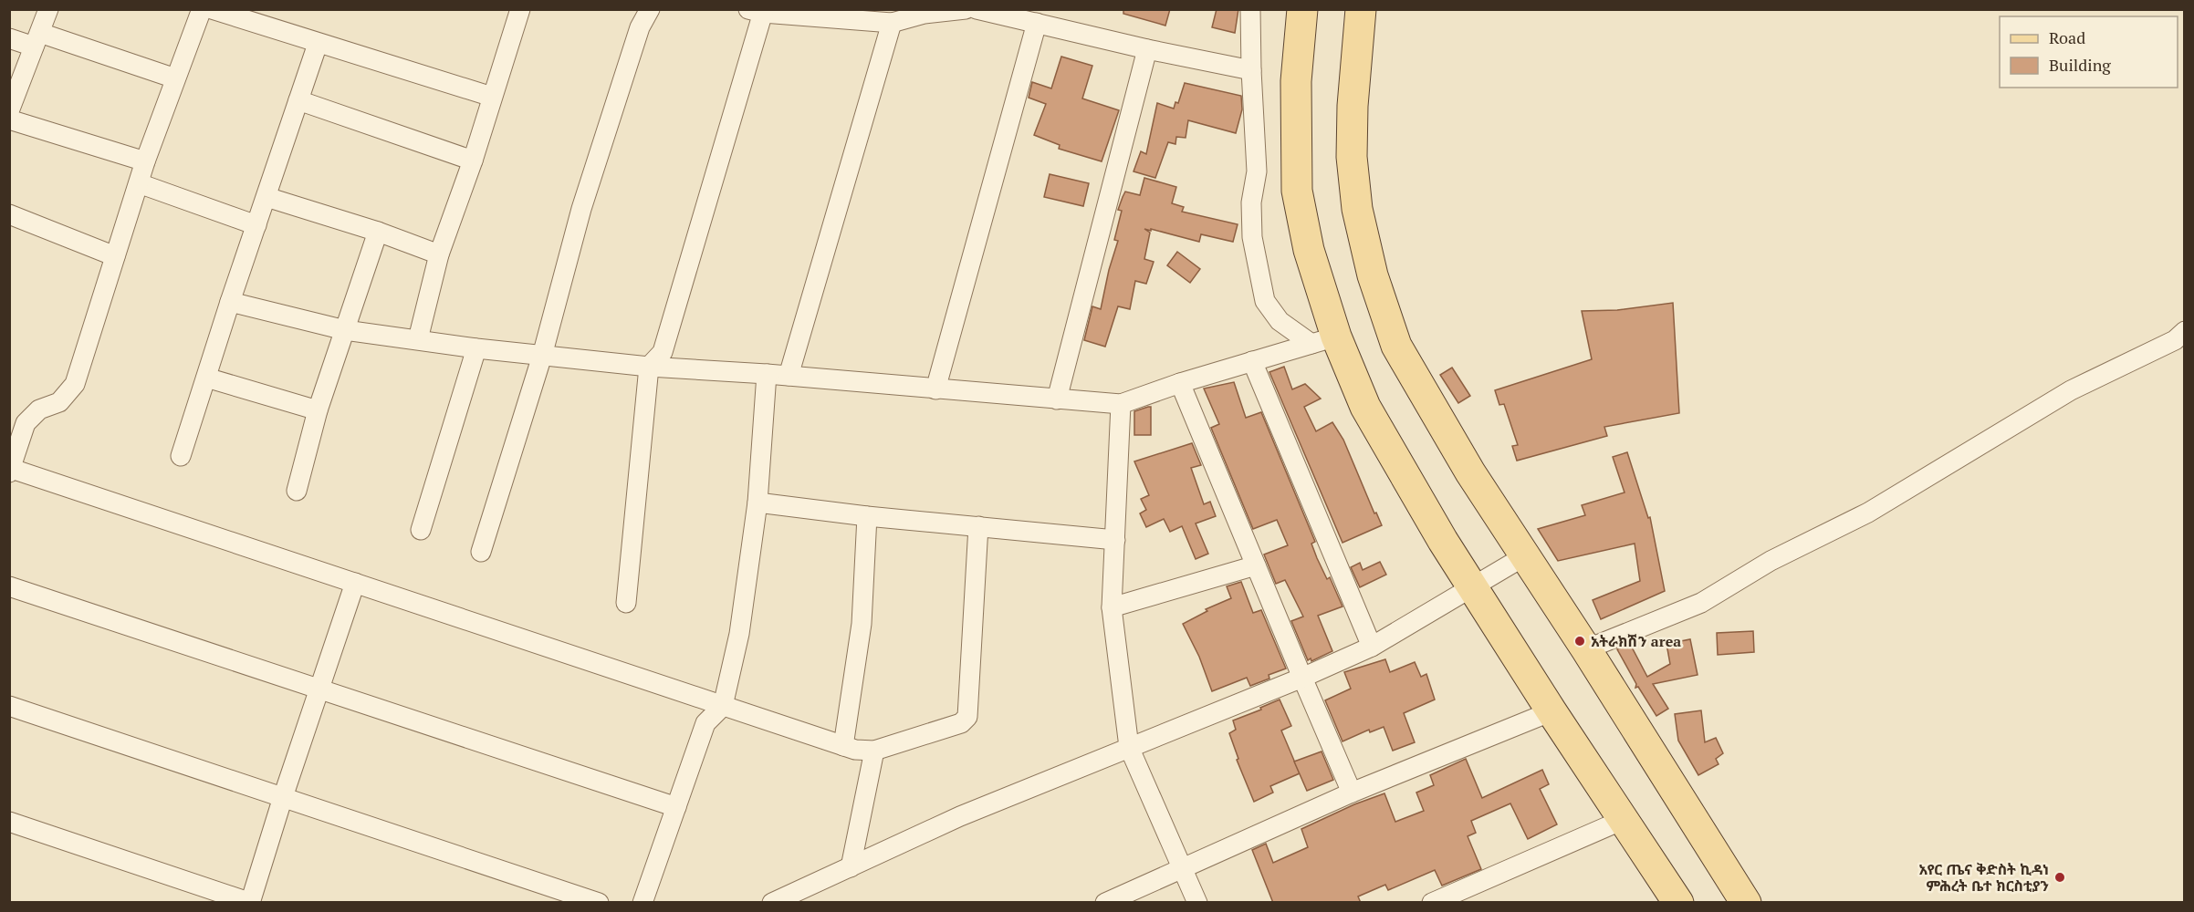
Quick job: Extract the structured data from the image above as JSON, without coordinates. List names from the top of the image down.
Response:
{
  "places": ["አትራክሽን area", "አየር ጤና ቅድስት ኪዳነ ምሕረት ቤተ ክርስቲያን"],
  "legend": ["Road", "Building"]
}
